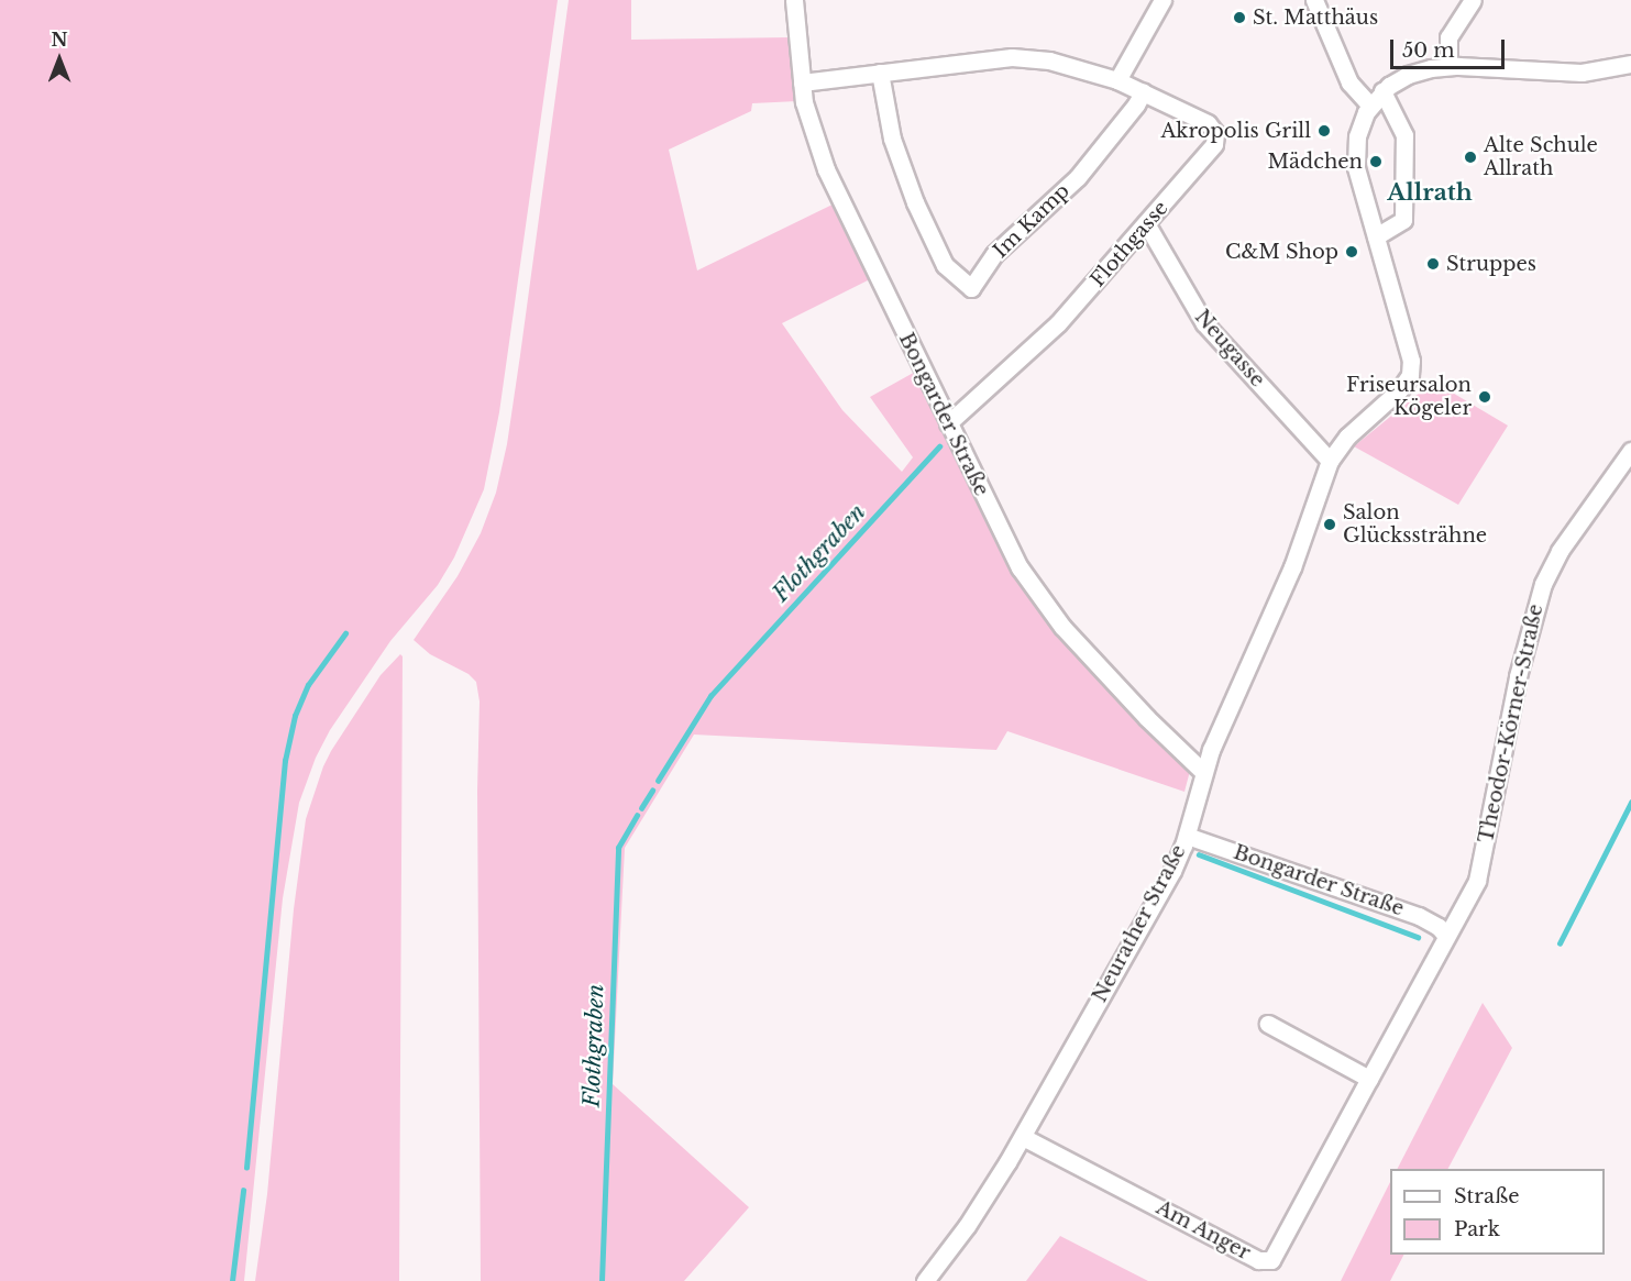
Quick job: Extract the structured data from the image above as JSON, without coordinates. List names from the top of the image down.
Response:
{
  "streets": {
    "street": [
      "Im Kamp",
      "Flothgasse",
      "Neugasse",
      "Bongarder Straße",
      "Theodor-Körner-Straße",
      "Neurather Straße",
      "Am Anger"
    ]
  },
  "crossings": [
    ["Im Kamp", "Flothgasse"],
    ["Flothgasse", "Neugasse"],
    ["Flothgasse", "Bongarder Straße"],
    ["Neugasse", "Neurather Straße"],
    ["Bongarder Straße", "Theodor-Körner-Straße"],
    ["Bongarder Straße", "Neurather Straße"],
    ["Bongarder Straße", "Am Anger"],
    ["Theodor-Körner-Straße", "Am Anger"],
    ["Neurather Straße", "Am Anger"]
  ],
  "districts": ["Allrath"],
  "water": ["Flothgraben"],
  "places": [
    "St. Matthäus",
    "Akropolis Grill",
    "Alte Schule Allrath",
    "Mädchen",
    "C&M Shop",
    "Struppes",
    "Friseursalon Kögeler",
    "Salon Glückssträhne"
  ],
  "legend": ["Straße", "Park"],
  "scale_bar": "50 m",
  "north": "top"
}
